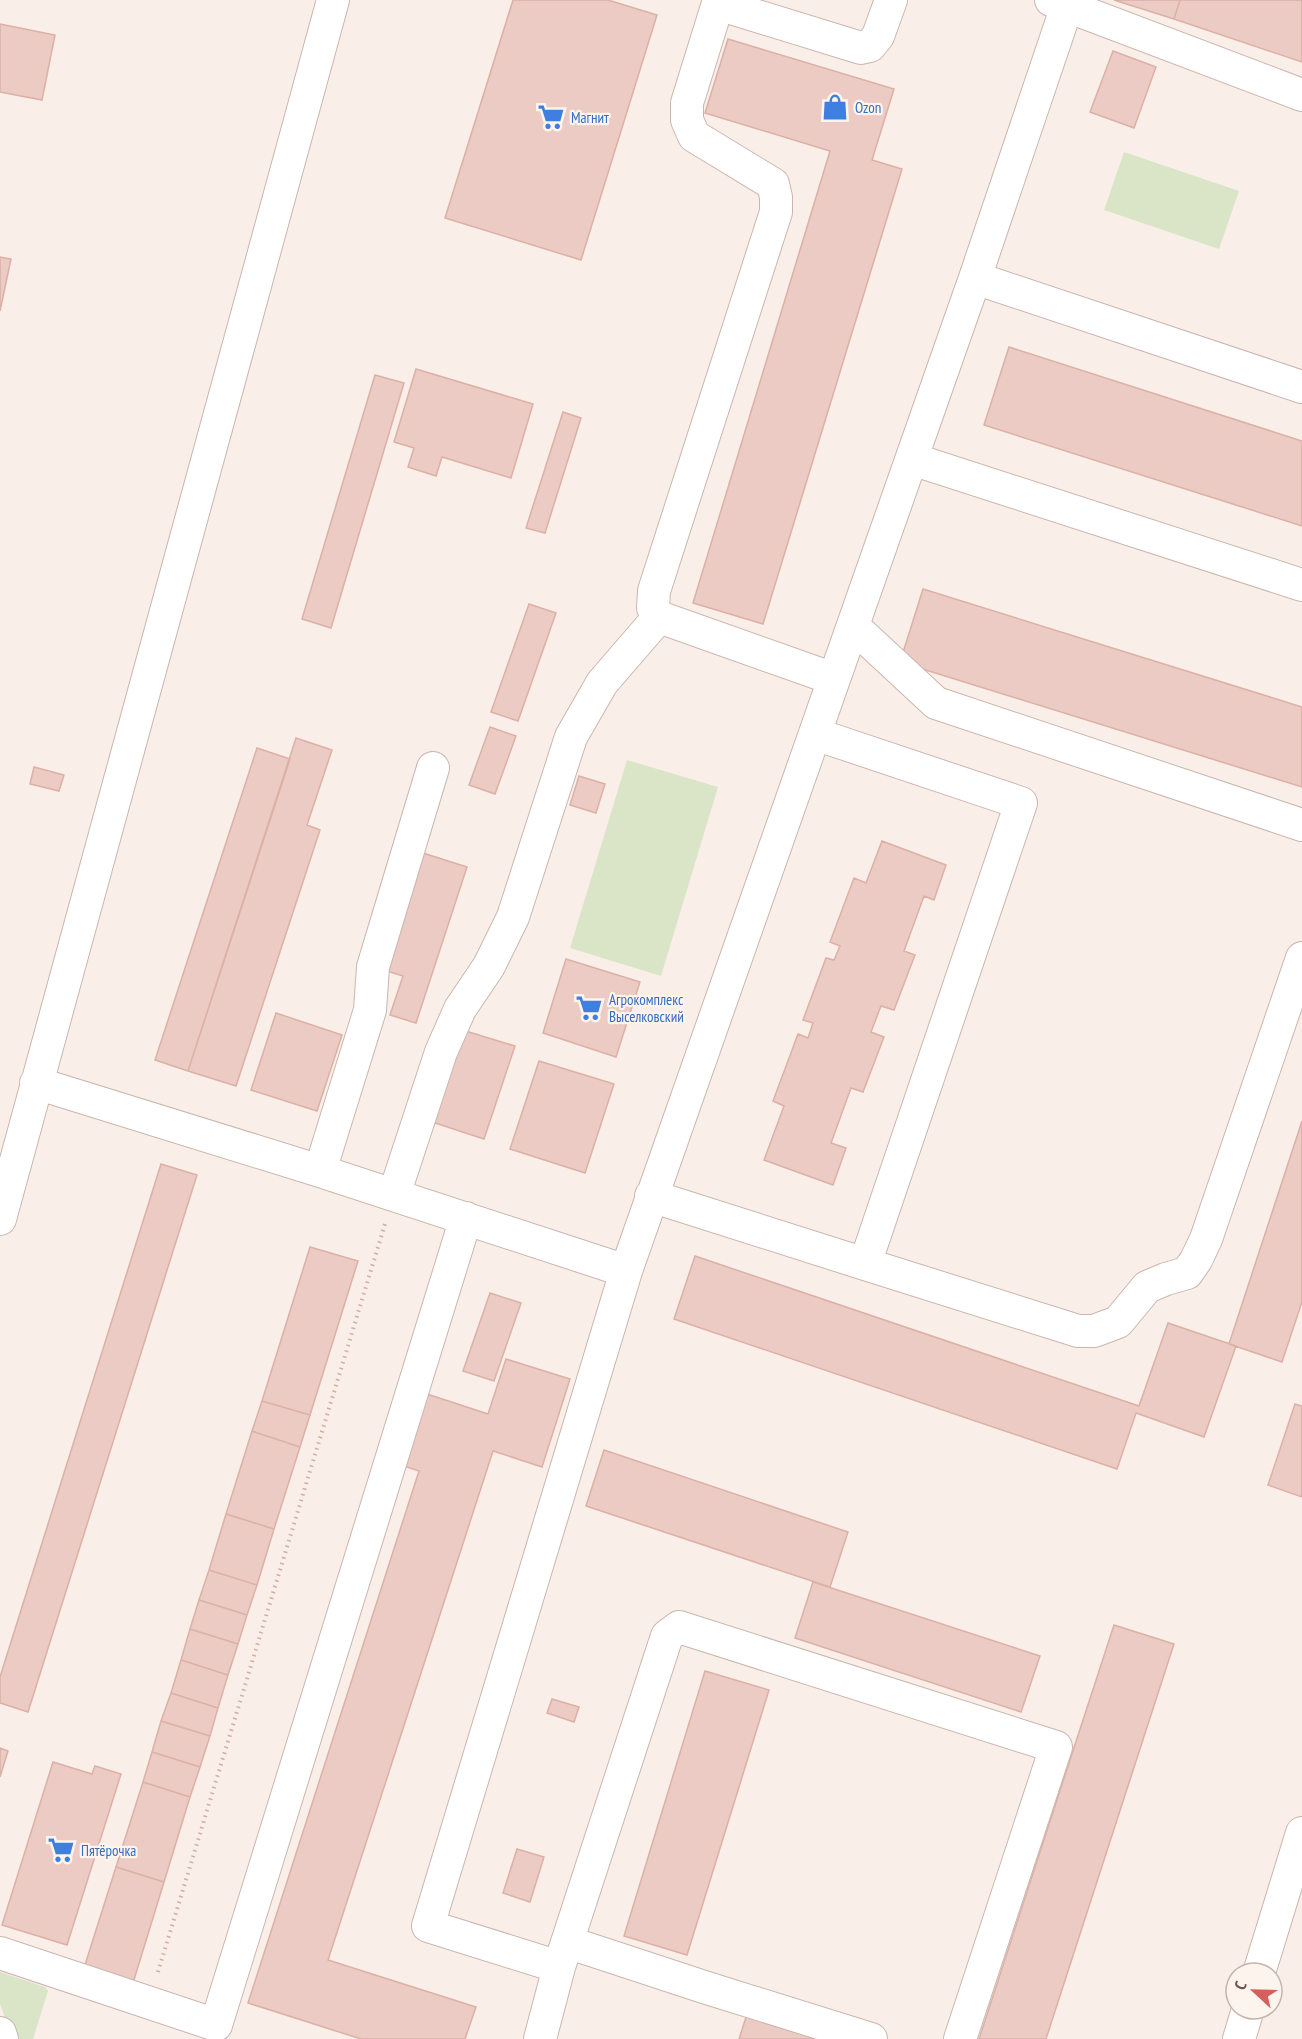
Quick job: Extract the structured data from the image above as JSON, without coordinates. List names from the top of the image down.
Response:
{
  "places": {
    "shop": ["Ozon"],
    "supermarket": ["Магнит", "Агрокомплекс Выселковский", "Пятёрочка"]
  },
  "north": "left"
}
